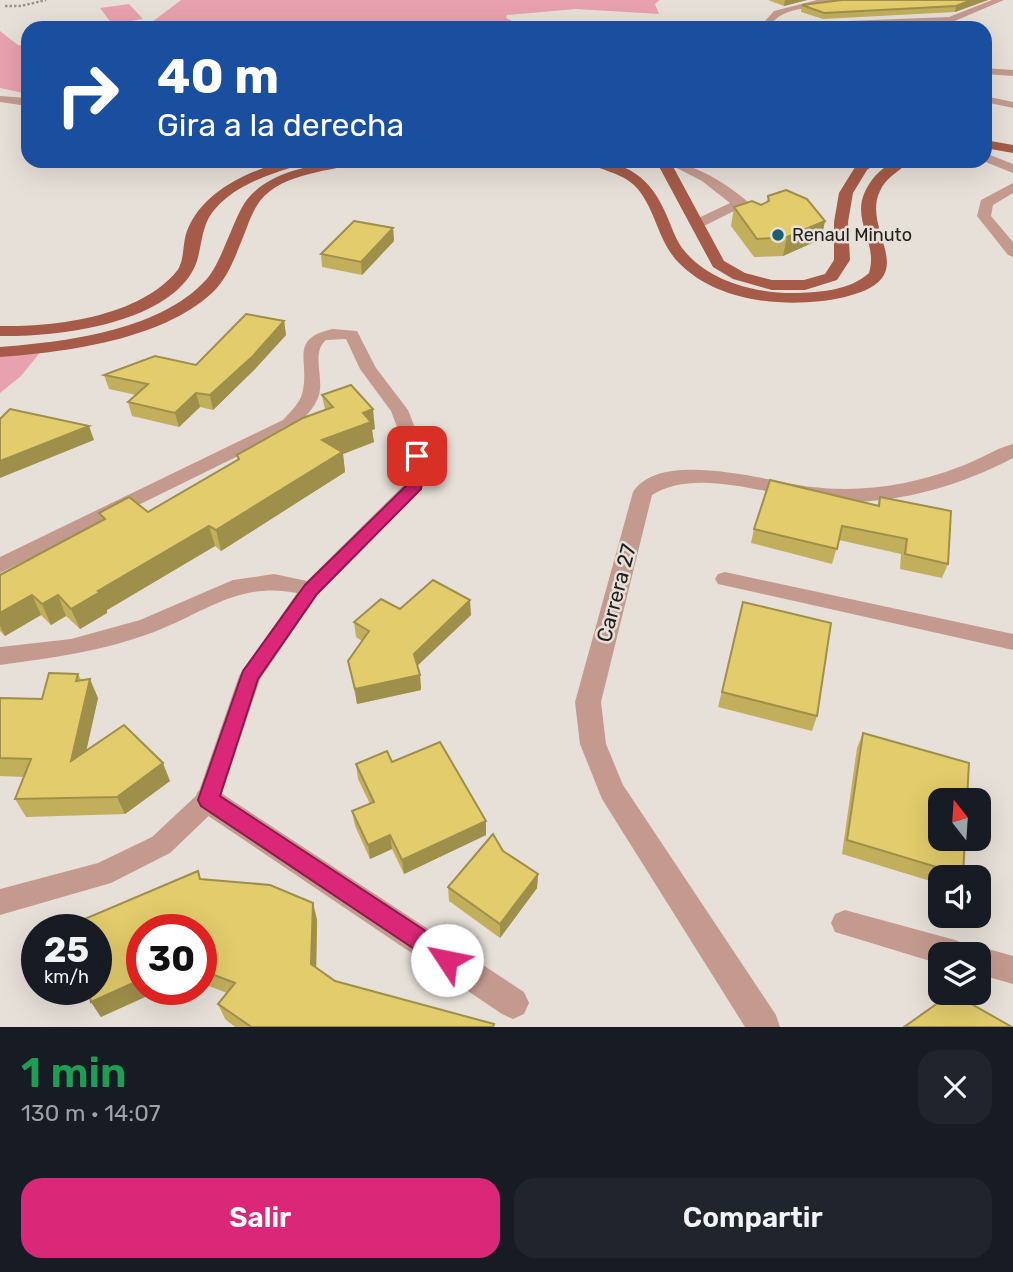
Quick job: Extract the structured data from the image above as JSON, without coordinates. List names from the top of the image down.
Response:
{
  "streets": {
    "street": ["Carrera 27"]
  },
  "places": ["Renaul Minuto"],
  "north": "top",
  "page": {
    "turn": ["40 m", "Gira a la derecha"],
    "speed": "25 km/h",
    "limit": "30",
    "heading": ["1 min", "130 m · 14:07"],
    "buttons": ["Salir", "Compartir"]
  }
}
